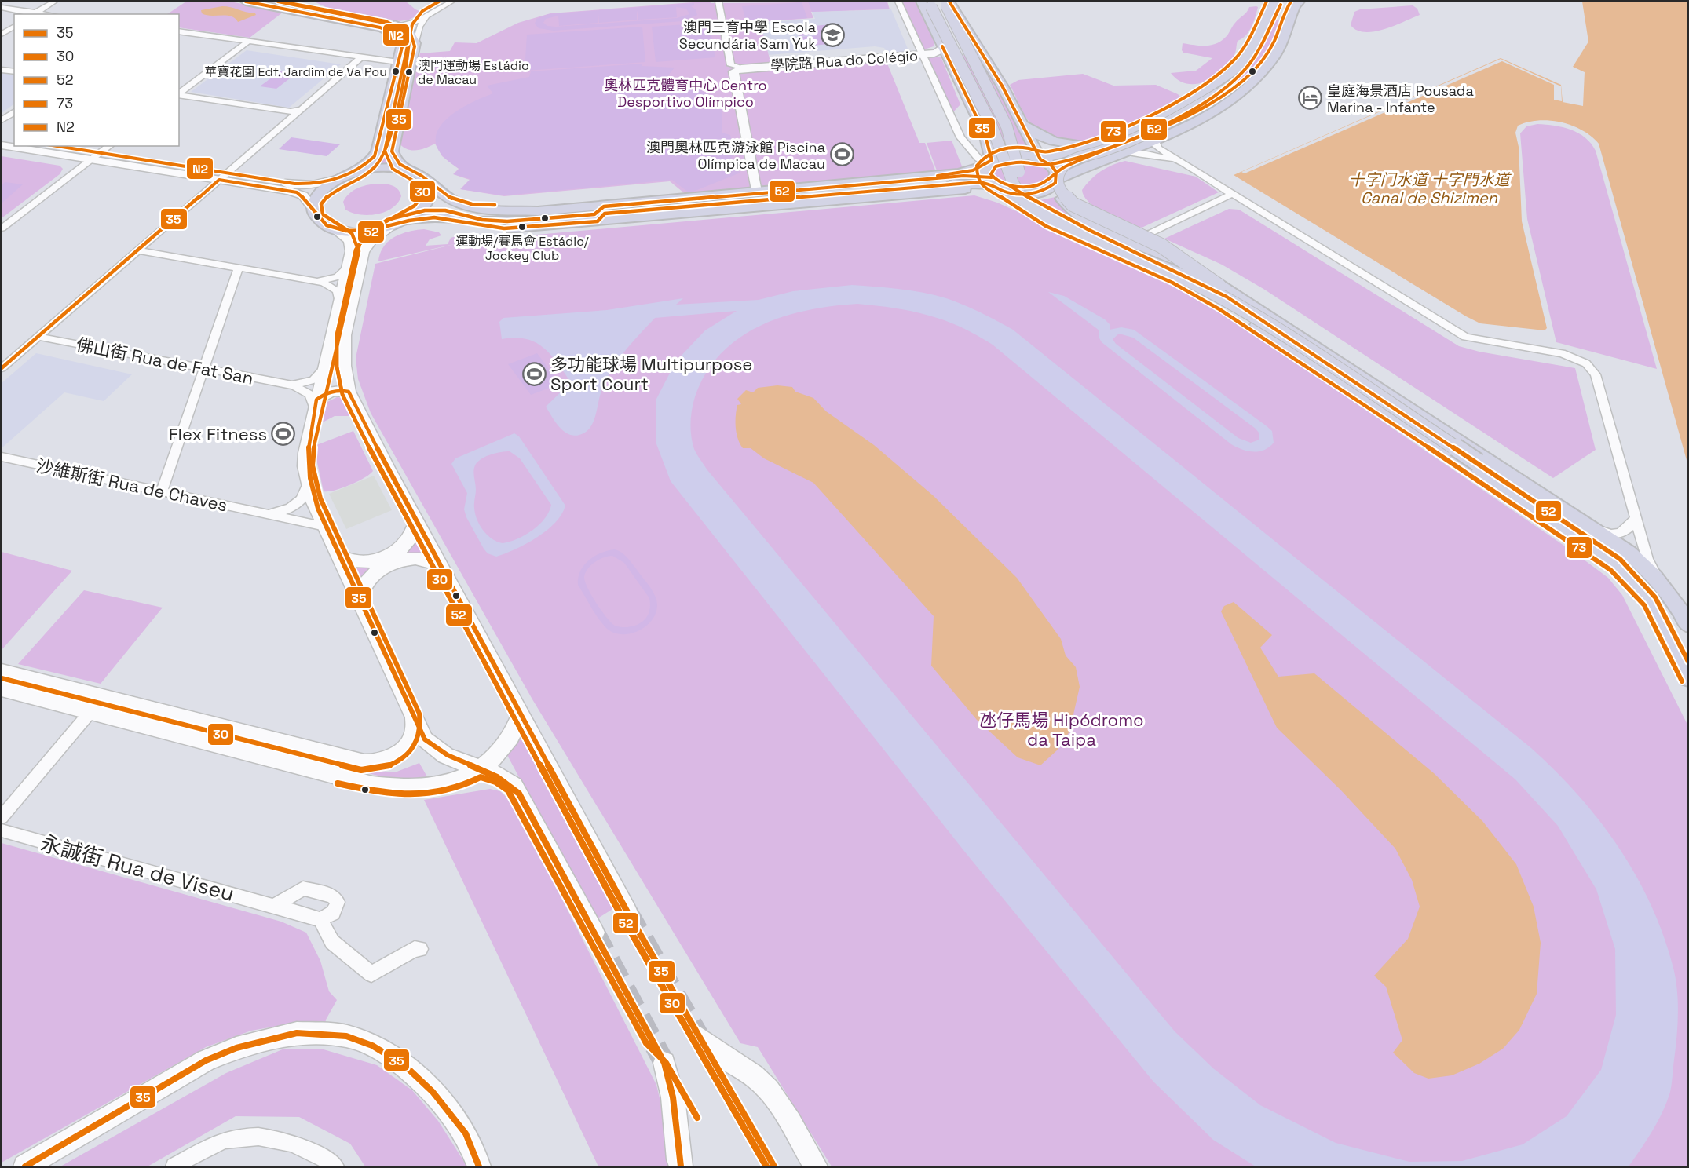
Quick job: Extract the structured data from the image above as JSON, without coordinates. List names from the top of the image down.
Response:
{
  "streets": {
    "main road": ["學院路 Rua do Colégio"],
    "street": ["佛山街 Rua de Fat San", "沙維斯街 Rua de Chaves", "永誠街 Rua de Viseu"]
  },
  "water": ["十字门水道 十字門水道 Canal de Shizimen"],
  "parks": ["奧林匹克體育中心 Centro Desportivo Olímpico", "氹仔馬場 Hipódromo da Taipa"],
  "places": {
    "school or university": ["澳門三育中學 Escola Secundária Sam Yuk"],
    "other": ["華寶花園 Edf. Jardim de Va Pou", "澳門運動場 Estádio de Macau", "運動場/賽馬會 Estádio/ Jockey Club"],
    "hotel": ["皇庭海景酒店 Pousada Marina - Infante"],
    "sports": ["澳門奧林匹克游泳館 Piscina Olímpica de Macau", "多功能球場 Multipurpose Sport Court", "Flex Fitness"]
  },
  "lines": [
    "transit line 35",
    "transit line 30",
    "transit line 52",
    "transit line 73",
    "transit line N2"
  ],
  "legend": [
    "35",
    "30",
    "52",
    "73",
    "N2"
  ]
}
